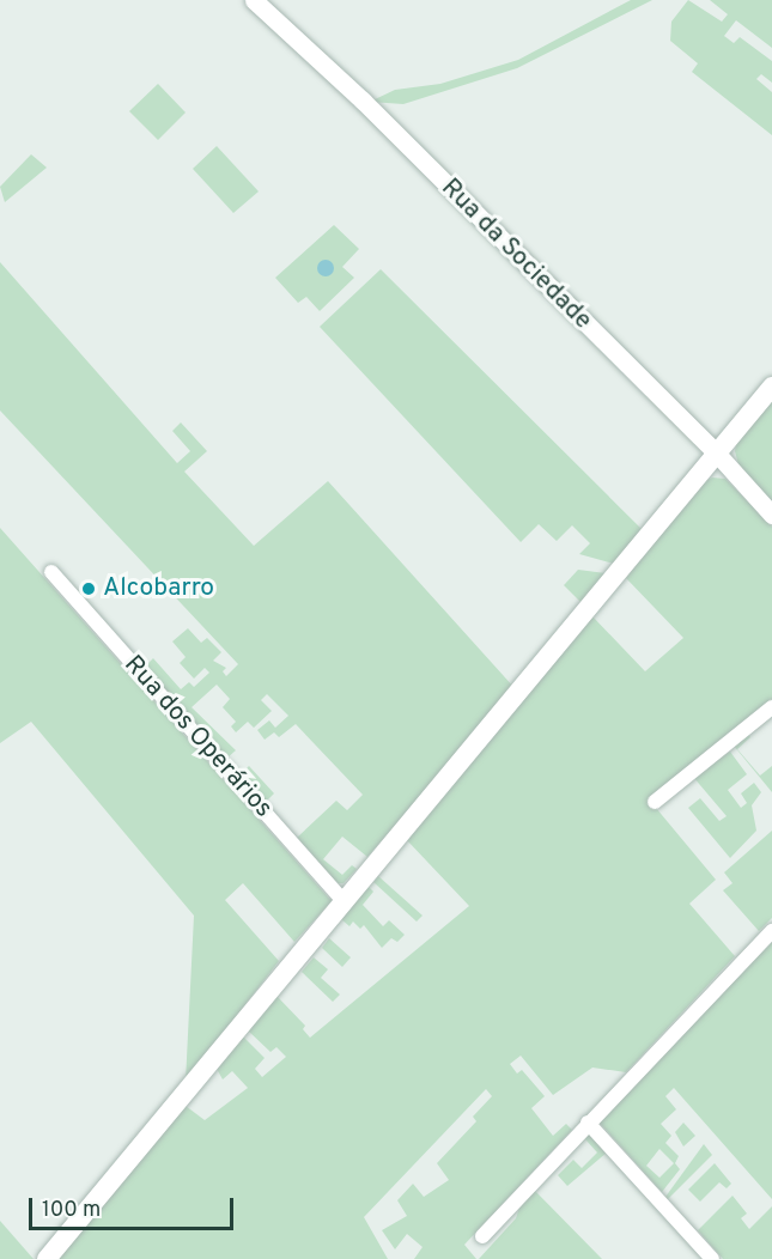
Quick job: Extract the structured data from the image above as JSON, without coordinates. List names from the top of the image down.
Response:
{
  "streets": {
    "street": ["Rua da Sociedade", "Rua dos Operários"]
  },
  "places": ["Alcobarro"],
  "scale_bar": "100 m"
}
